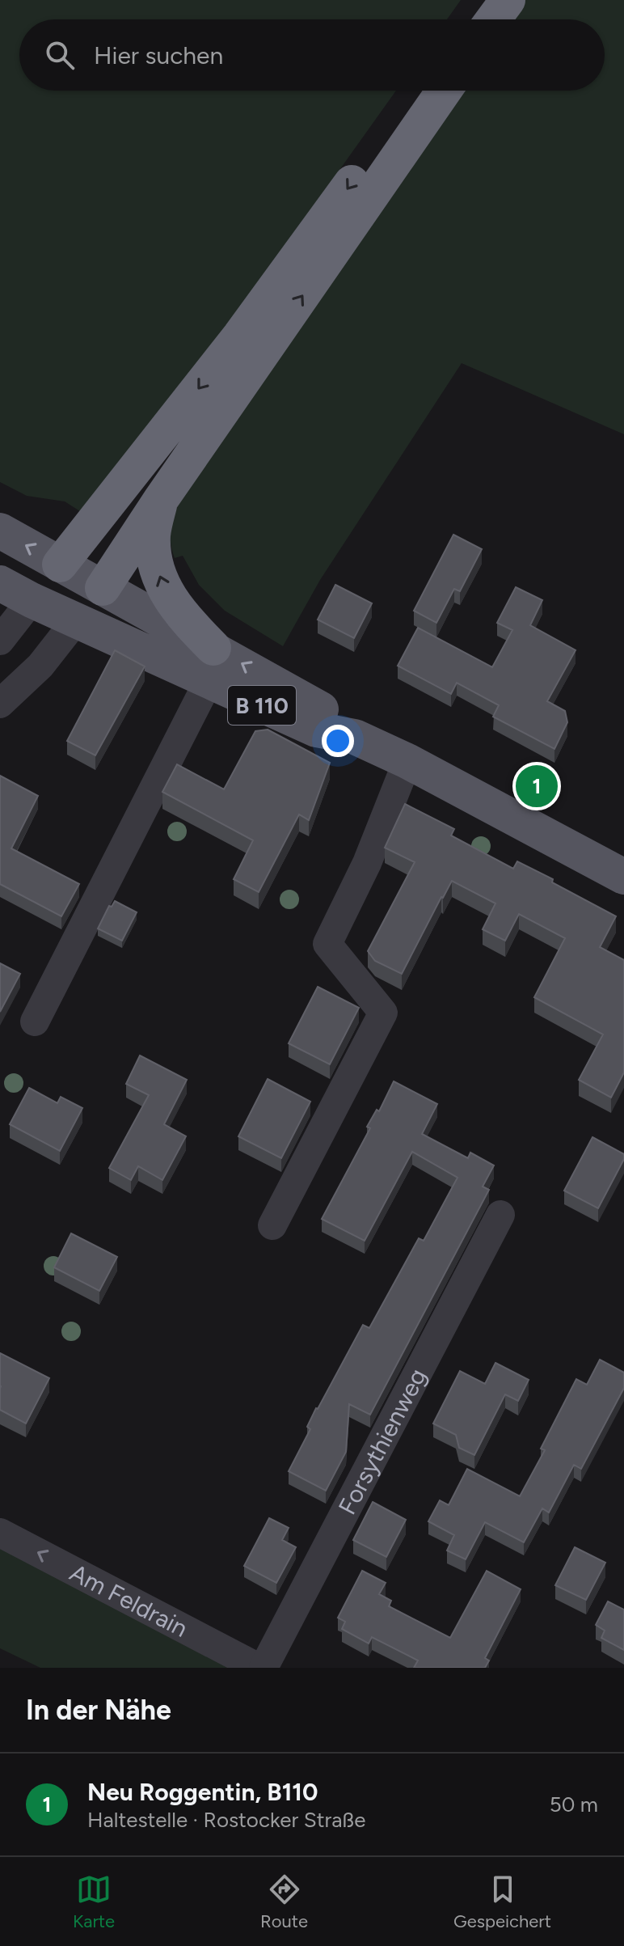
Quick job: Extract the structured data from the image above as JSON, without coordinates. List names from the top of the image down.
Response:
{
  "streets": {
    "main road": ["B 110"],
    "street": ["Forsythienweg", "Am Feldrain"]
  },
  "one_way": ["Am Feldrain"],
  "page": {
    "search": "Hier suchen",
    "pins": "1",
    "heading": "In der Nähe",
    "list": [
      {
        "mark": "1",
        "name": "Neu Roggentin, B110",
        "note": "Haltestelle · Rostocker Straße",
        "value": "50 m"
      }
    ],
    "nav": ["Karte", "Route", "Gespeichert"]
  }
}
